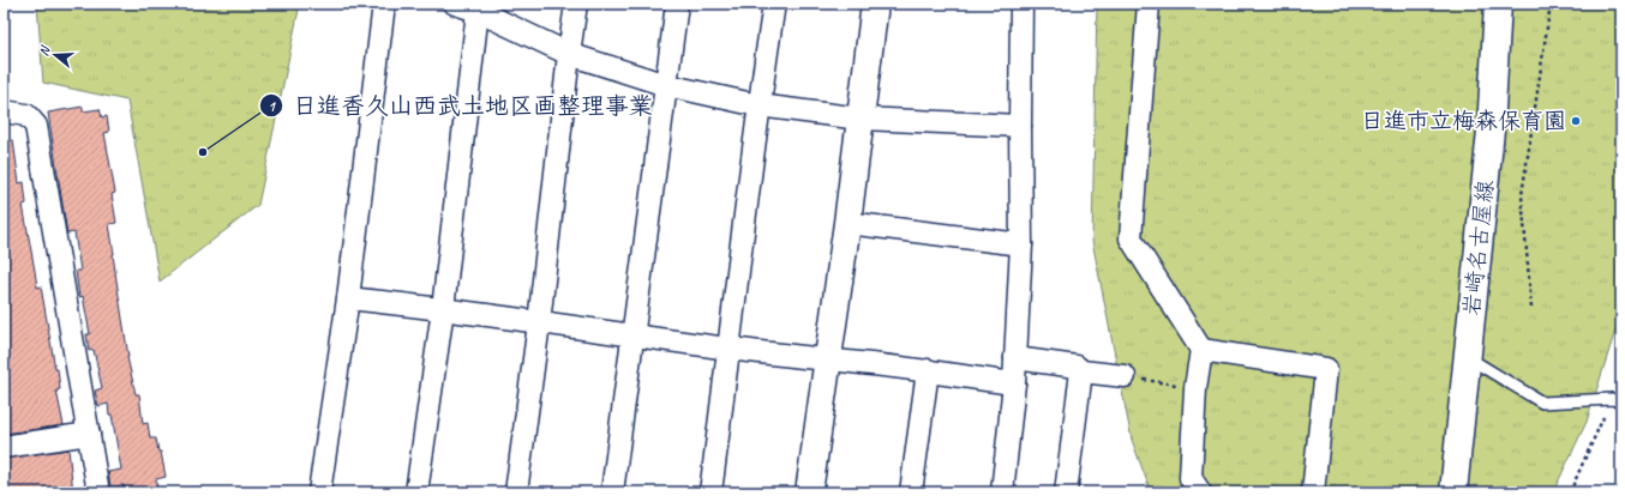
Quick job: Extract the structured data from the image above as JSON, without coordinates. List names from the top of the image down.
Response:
{
  "streets": {
    "street": ["岩崎名古屋線"]
  },
  "places": ["日進市立梅森保育園", "日進香久山西武土地区画整理事業"],
  "north": "left"
}
